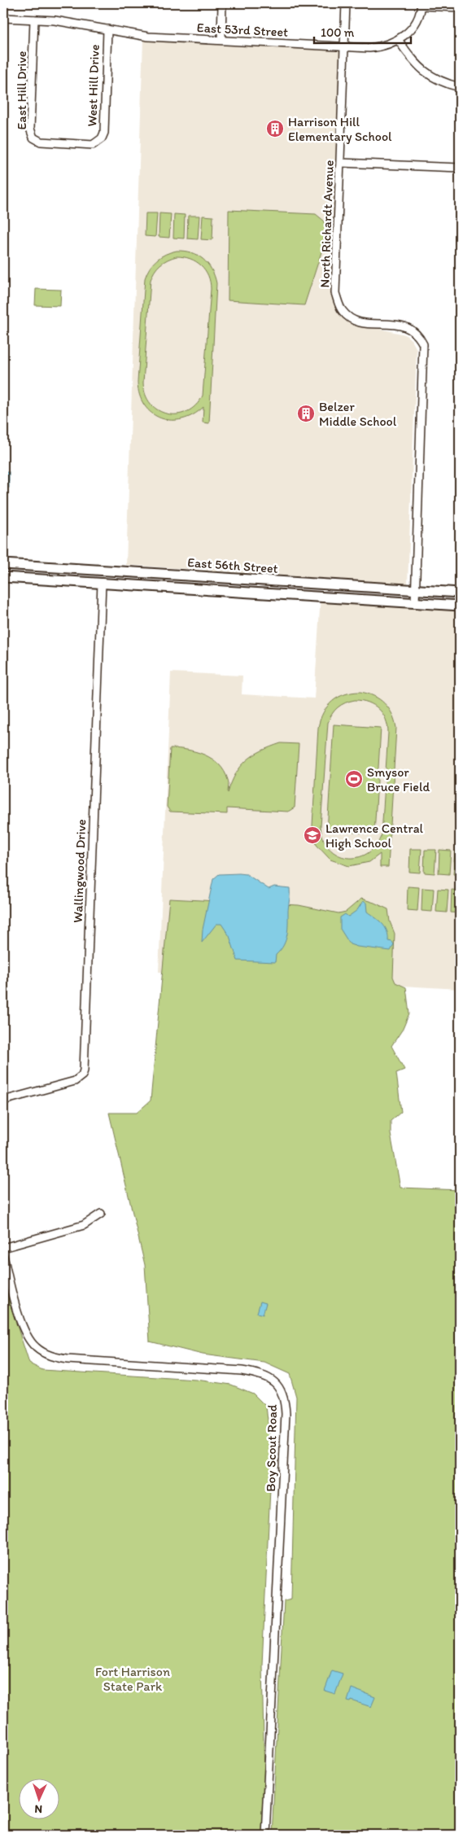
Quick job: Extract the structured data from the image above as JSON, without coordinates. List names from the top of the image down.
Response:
{
  "streets": {
    "main road": ["East 56th Street"],
    "street": [
      "East 53rd Street",
      "West Hill Drive",
      "East Hill Drive",
      "North Richardt Avenue",
      "Wallingwood Drive",
      "Boy Scout Road"
    ]
  },
  "crossings": [
    ["East 53rd Street", "West Hill Drive"],
    ["East 53rd Street", "East Hill Drive"],
    ["East 53rd Street", "North Richardt Avenue"],
    ["West Hill Drive", "East Hill Drive"],
    ["North Richardt Avenue", "East 56th Street"],
    ["East 56th Street", "Wallingwood Drive"]
  ],
  "parks": ["Fort Harrison State Park"],
  "places": {
    "building": ["Harrison Hill Elementary School", "Belzer Middle School"],
    "sports": ["Smysor Bruce Field"],
    "school or university": ["Lawrence Central High School"]
  },
  "scale_bar": "100 m",
  "north": "bottom"
}
